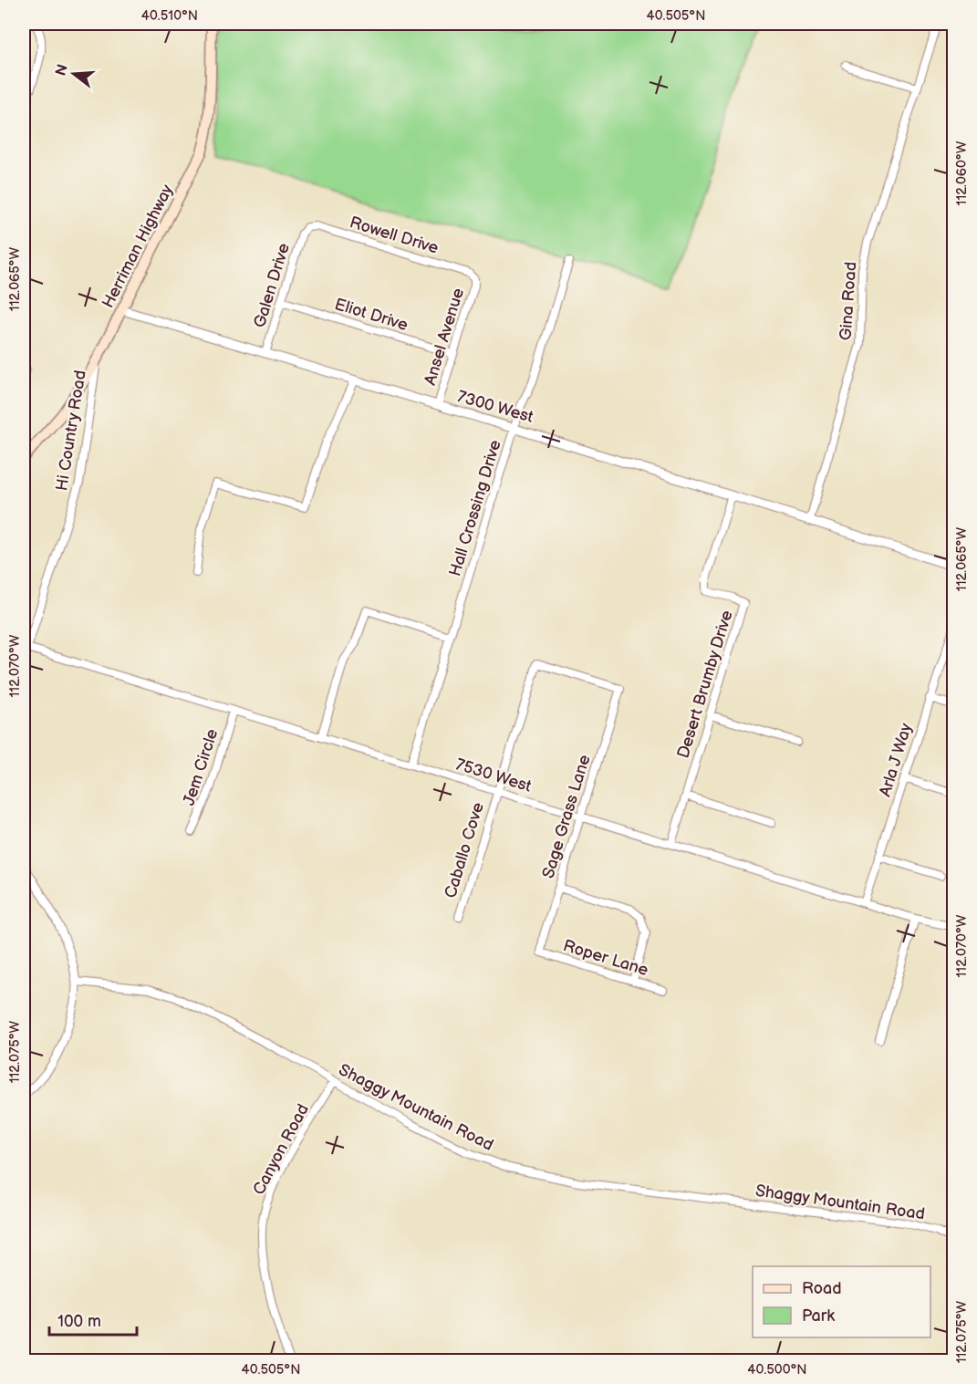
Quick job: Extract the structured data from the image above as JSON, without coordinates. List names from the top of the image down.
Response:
{
  "streets": {
    "main road": ["Herriman Highway"],
    "street": [
      "Rowell Drive",
      "Galen Drive",
      "Gina Road",
      "Eliot Drive",
      "Ansel Avenue",
      "7300 West",
      "Hi Country Road",
      "Hall Crossing Drive",
      "Desert Brumby Drive",
      "Arla J Way",
      "Jem Circle",
      "7530 West",
      "Sage Grass Lane",
      "Caballo Cove",
      "Roper Lane",
      "Shaggy Mountain Road",
      "Canyon Road"
    ]
  },
  "crossings": [
    ["Rowell Drive", "Galen Drive"],
    ["Rowell Drive", "Ansel Avenue"],
    ["Herriman Highway", "7300 West"],
    ["Herriman Highway", "Hi Country Road"],
    ["Galen Drive", "Eliot Drive"],
    ["Galen Drive", "7300 West"],
    ["Gina Road", "7300 West"],
    ["Eliot Drive", "Ansel Avenue"],
    ["Ansel Avenue", "7300 West"],
    ["7300 West", "Hall Crossing Drive"],
    ["7300 West", "Desert Brumby Drive"],
    ["Hi Country Road", "7530 West"],
    ["Hall Crossing Drive", "7530 West"],
    ["Desert Brumby Drive", "7530 West"],
    ["Arla J Way", "7530 West"],
    ["Jem Circle", "7530 West"],
    ["7530 West", "Sage Grass Lane"],
    ["7530 West", "Caballo Cove"],
    ["Sage Grass Lane", "Caballo Cove"],
    ["Sage Grass Lane", "Roper Lane"],
    ["Shaggy Mountain Road", "Canyon Road"]
  ],
  "legend": ["Road", "Park"],
  "scale_bar": "100 m",
  "north": "left",
  "coordinates": [
    "40.510°N",
    "40.505°N",
    "112.060°W",
    "112.065°W",
    "112.070°W",
    "112.075°W",
    "40.500°N"
  ]
}
